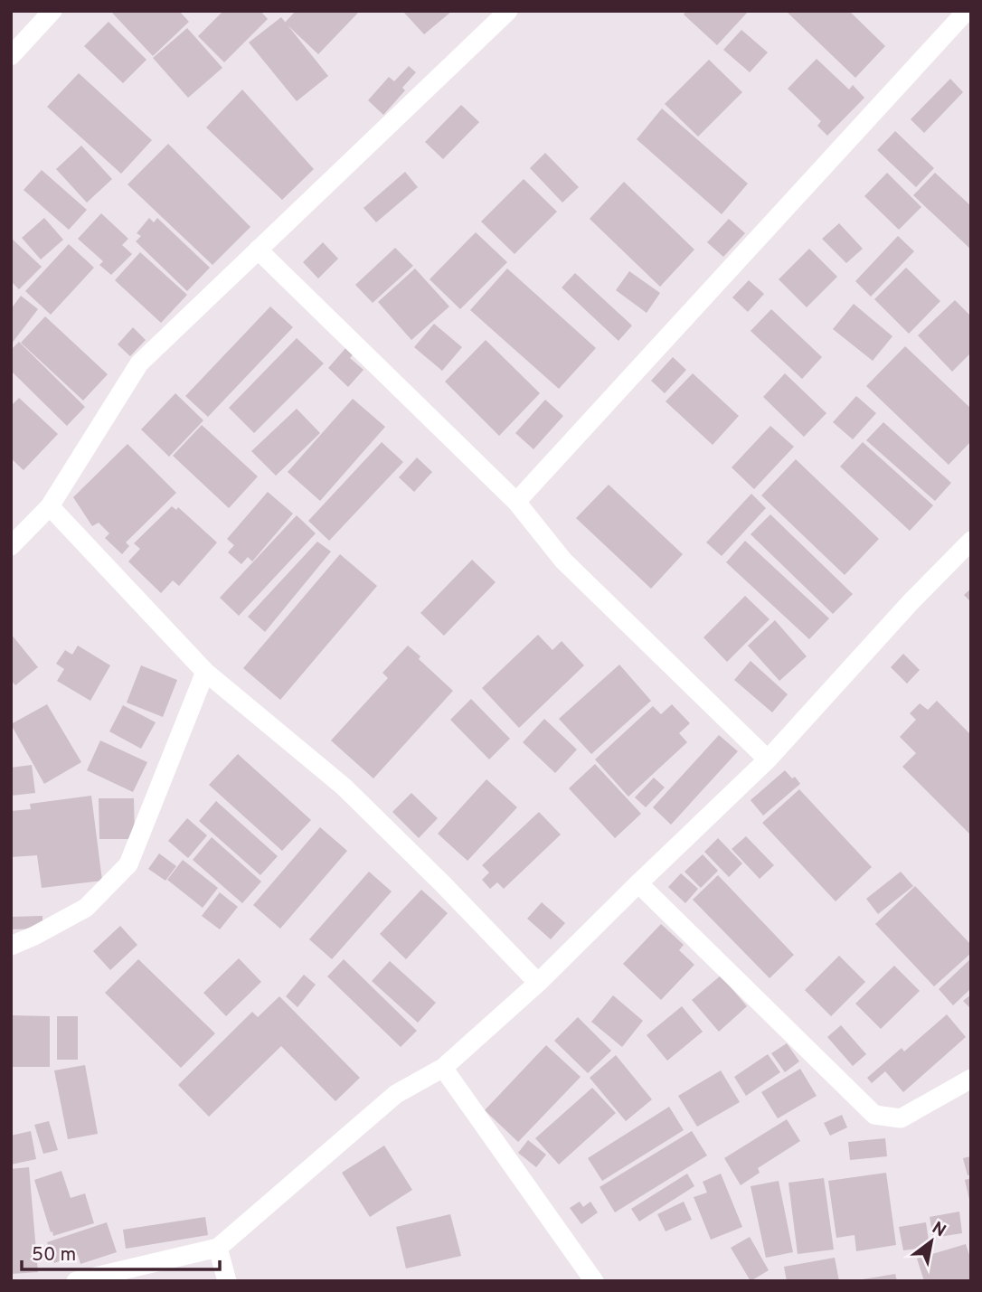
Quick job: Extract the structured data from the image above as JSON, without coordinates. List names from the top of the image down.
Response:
{
  "scale_bar": "50 m",
  "north": "top right"
}
